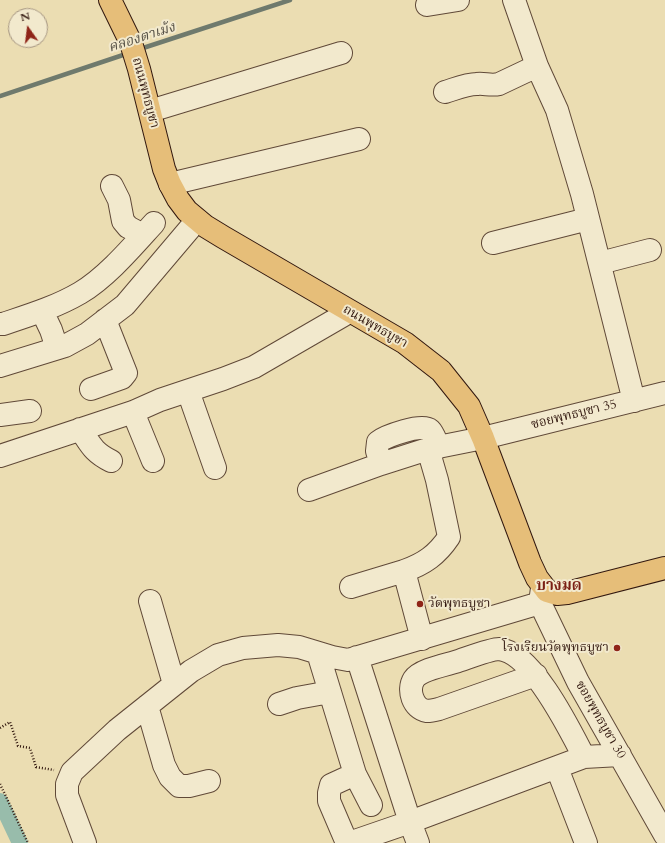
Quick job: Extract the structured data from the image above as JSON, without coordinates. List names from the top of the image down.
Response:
{
  "streets": {
    "main road": ["ถนนพุทธบูชา"],
    "street": ["ซอยพุทธบูชา 35", "ซอยพุทธบูชา 30"]
  },
  "crossings": [
    ["ถนนพุทธบูชา", "ซอยพุทธบูชา 35"],
    ["ถนนพุทธบูชา", "ซอยพุทธบูชา 30"]
  ],
  "districts": ["บางมด"],
  "water": ["คลองตาเม้ง"],
  "places": ["วัดพุทธบูชา", "โรงเรียนวัดพุทธบูชา"],
  "north": "top"
}
